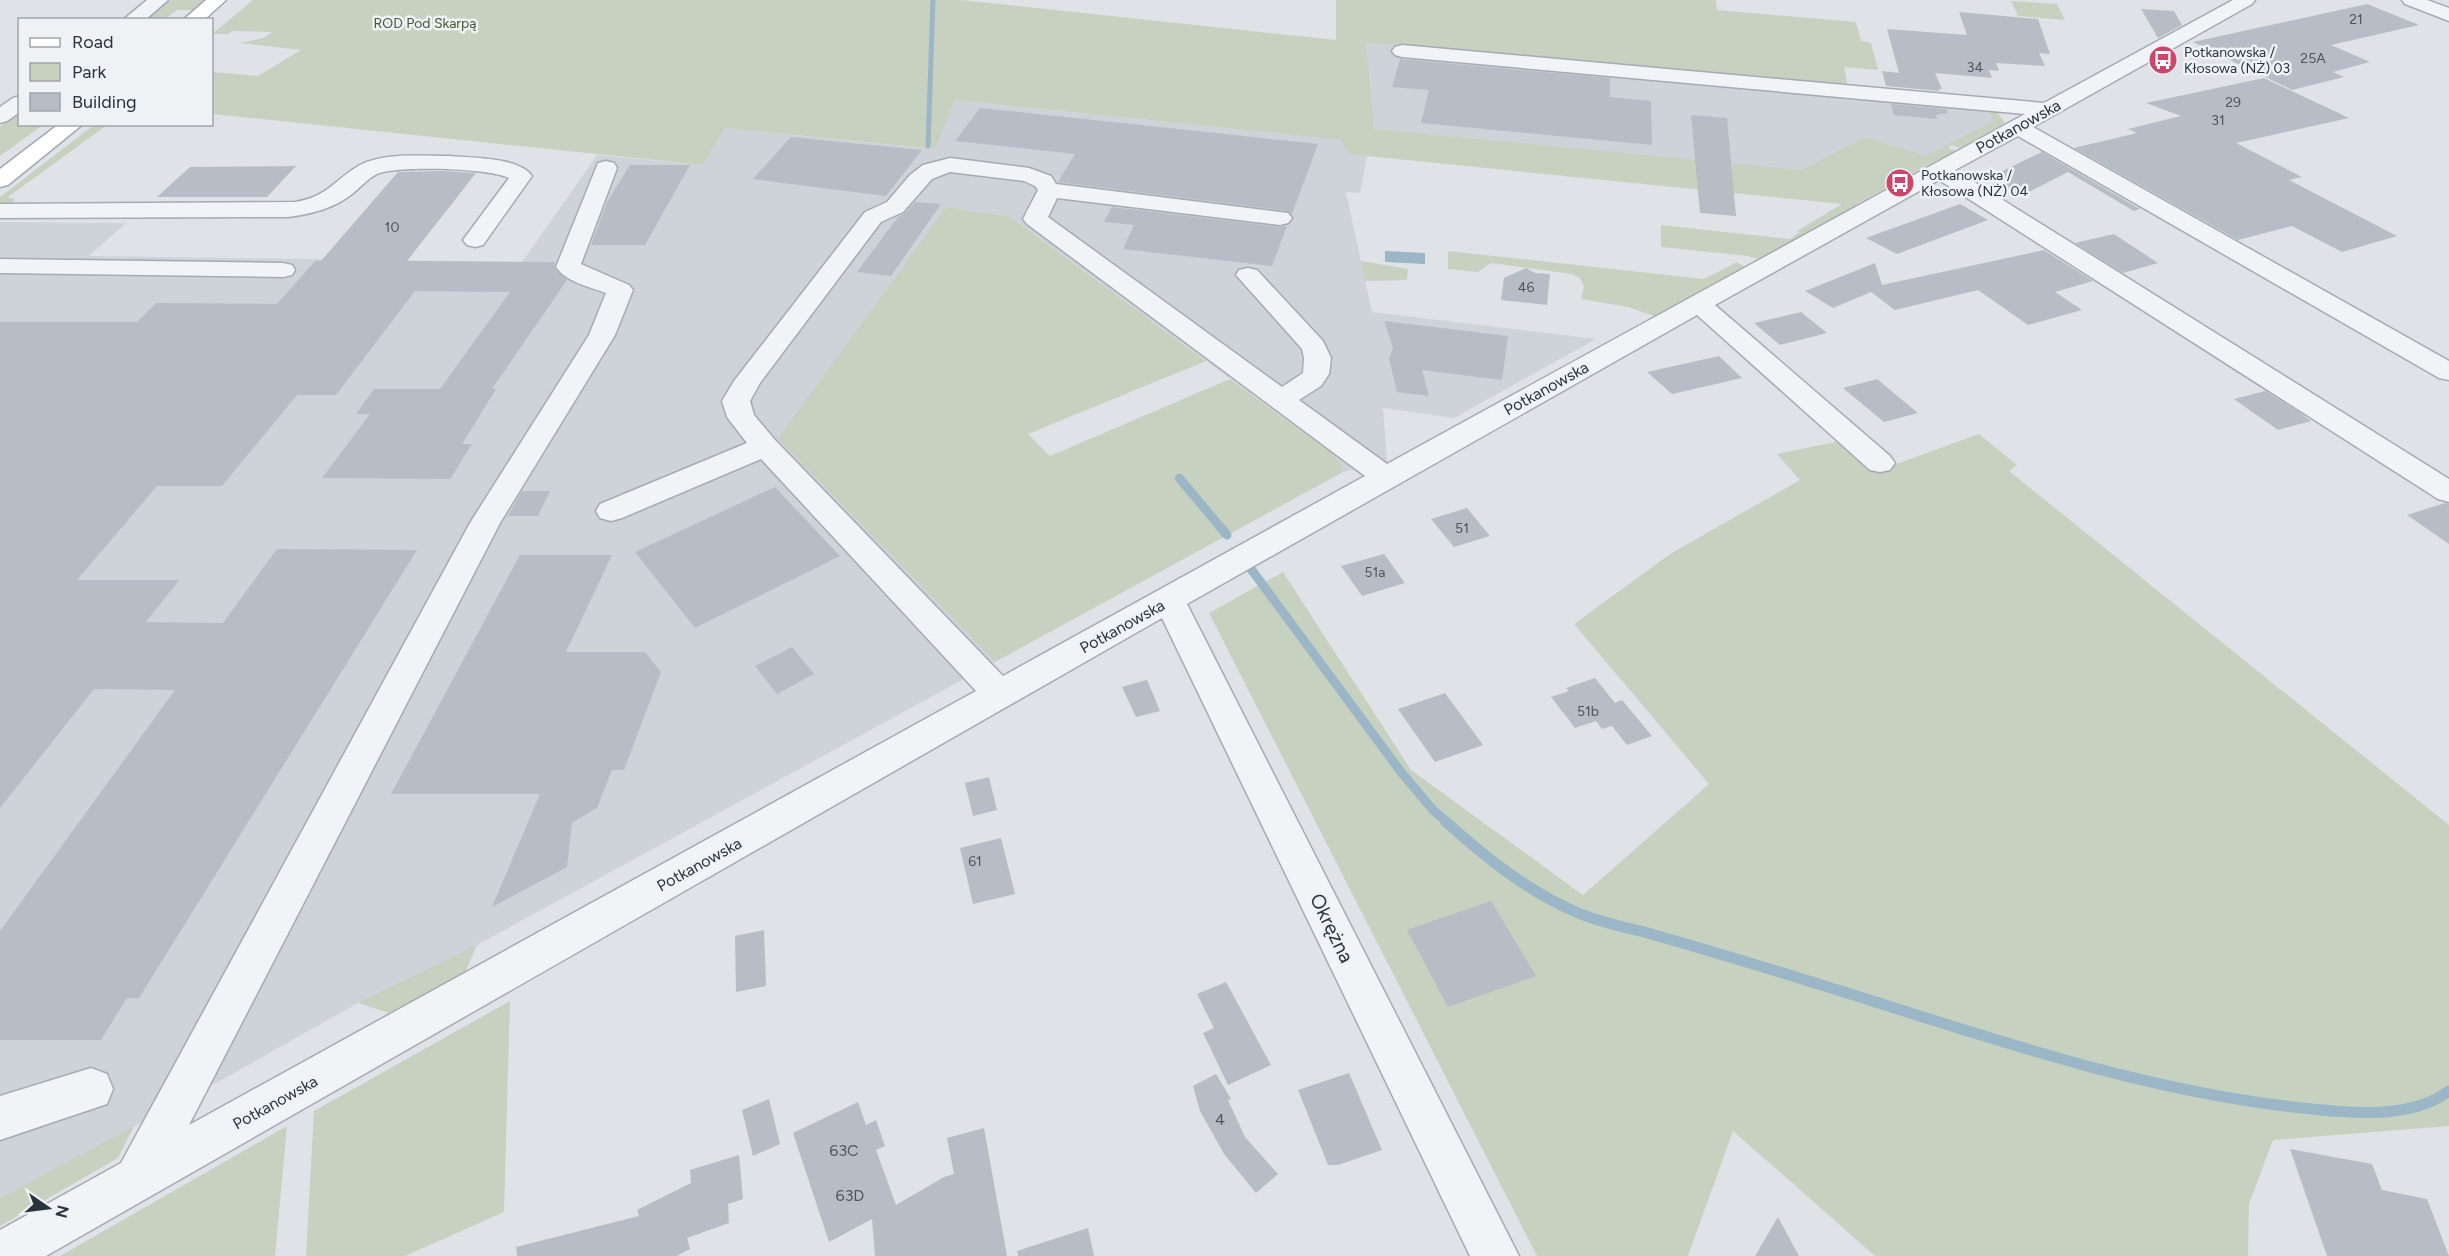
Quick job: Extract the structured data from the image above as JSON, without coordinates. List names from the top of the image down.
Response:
{
  "streets": {
    "street": ["Potkanowska", "Okrężna"]
  },
  "crossings": [
    ["Potkanowska", "Okrężna"]
  ],
  "parks": ["ROD Pod Skarpą"],
  "places": {
    "bus stop": ["Potkanowska / Kłosowa (NŻ) 03", "Potkanowska / Kłosowa (NŻ) 04"]
  },
  "house_numbers": [
    "21",
    "25A",
    "34",
    "29",
    "31",
    "10",
    "46",
    "51",
    "51a",
    "51b",
    "61",
    "4",
    "63C",
    "63D"
  ],
  "legend": ["Road", "Park", "Building"],
  "north": "right"
}
